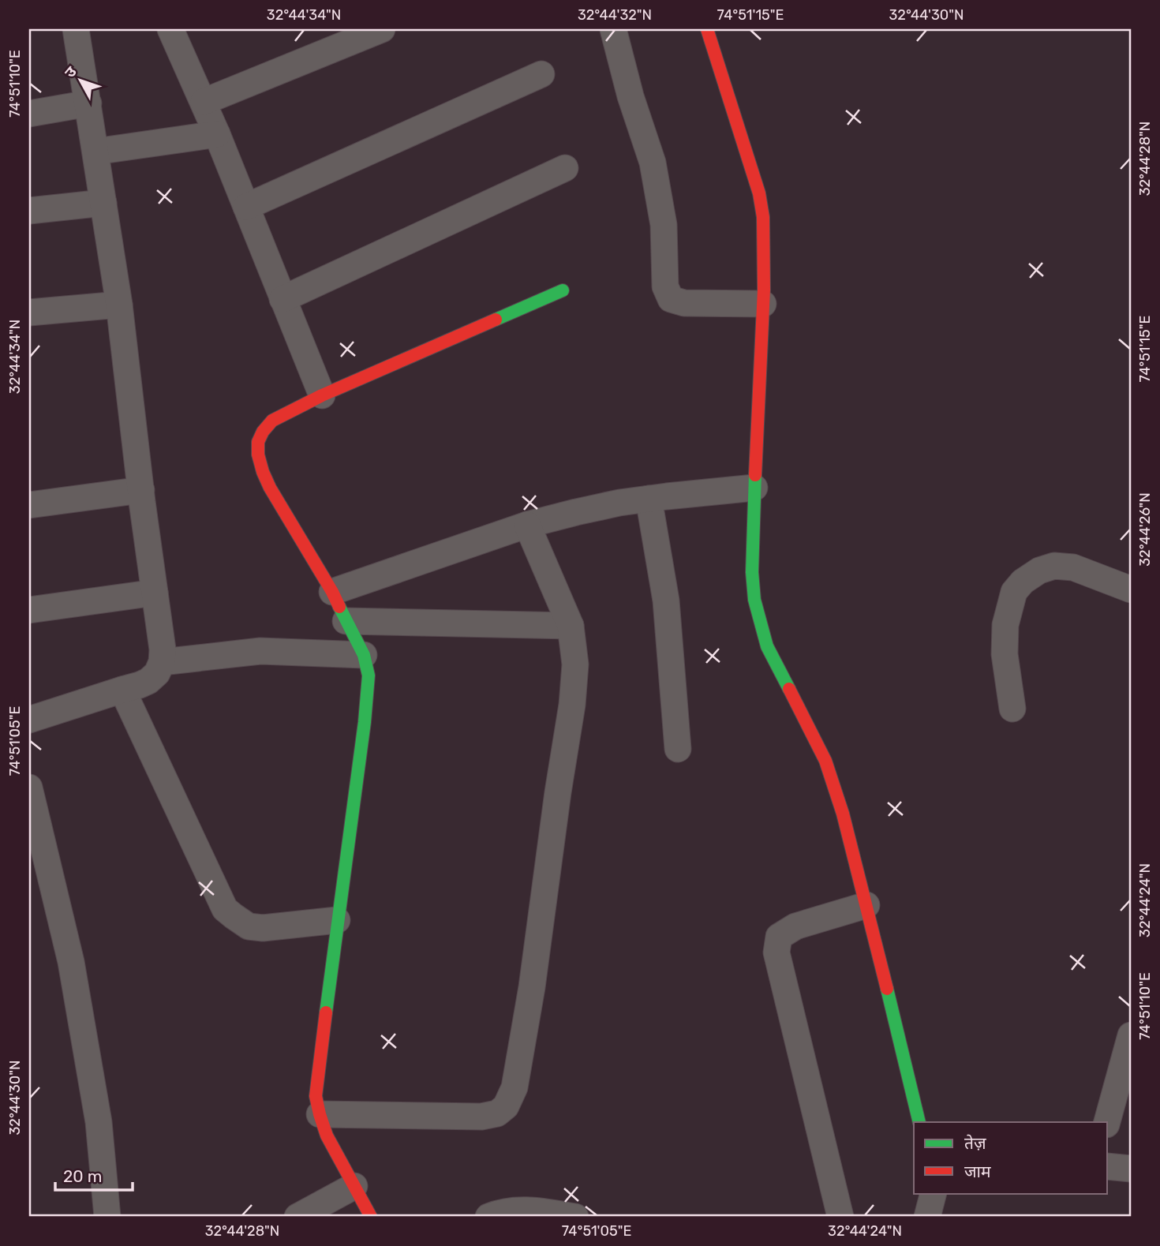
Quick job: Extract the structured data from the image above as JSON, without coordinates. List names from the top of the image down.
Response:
{
  "legend": ["तेज़", "जाम"],
  "scale_bar": "20 m",
  "north": "top left",
  "coordinates": [
    "32°44'34\"N",
    "32°44'32\"N",
    "74°51'15\"E",
    "32°44'30\"N",
    "74°51'10\"E",
    "32°44'28\"N",
    "32°44'26\"N",
    "74°51'05\"E",
    "32°44'24\"N"
  ]
}
